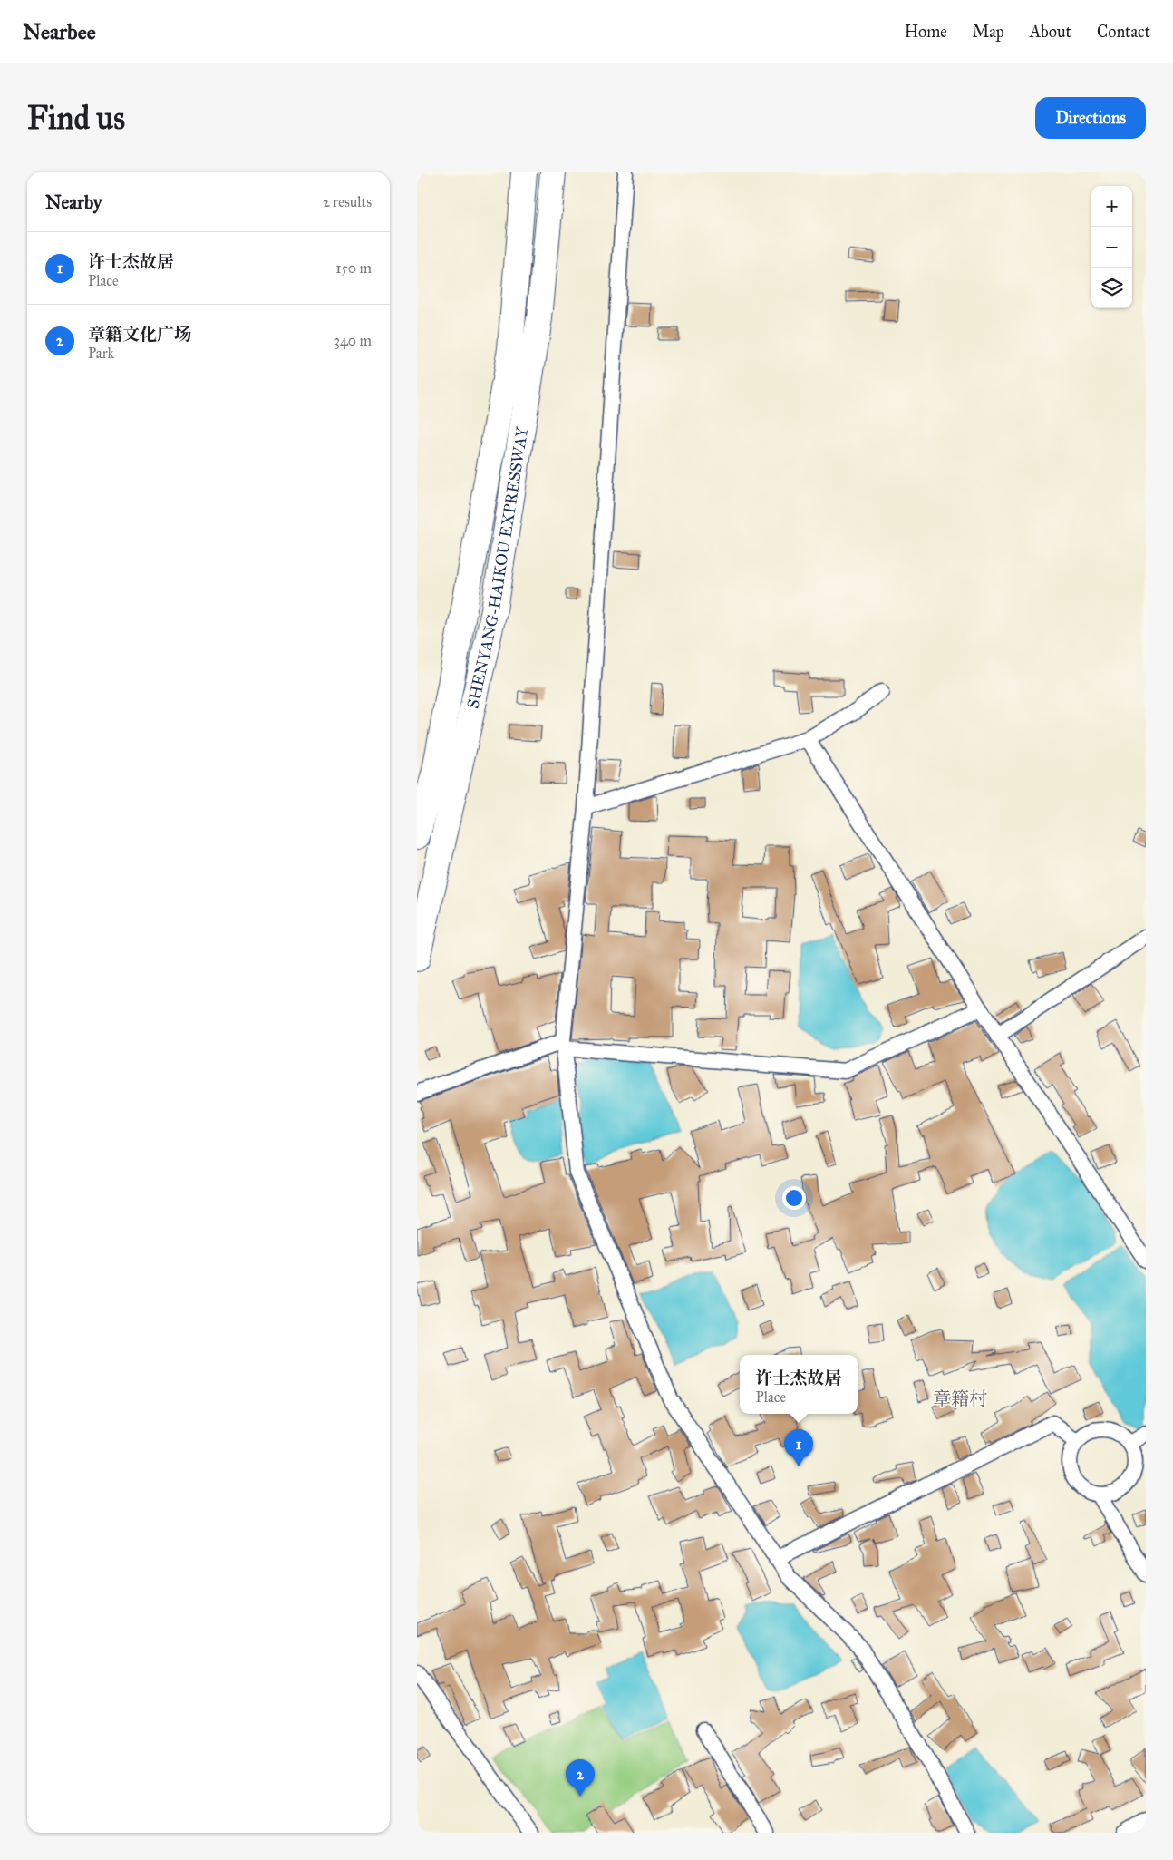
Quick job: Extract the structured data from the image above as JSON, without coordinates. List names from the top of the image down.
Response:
{
  "streets": {
    "highway": ["SHENYANG-HAIKOU EXPRESSWAY"]
  },
  "districts": ["章籍村"],
  "page": {
    "header": "Nearbee",
    "nav": [
      "Home",
      "Map",
      "About",
      "Contact"
    ],
    "buttons": "Directions",
    "title": "Find us",
    "heading": ["Nearby", "2 results"],
    "map_buttons": ["+", "−"],
    "list": [
      {
        "mark": "1",
        "name": "许士杰故居",
        "note": "Place",
        "value": "150 m"
      },
      {
        "mark": "2",
        "name": "章籍文化广场",
        "note": "Park",
        "value": "340 m"
      }
    ],
    "popup": ["许士杰故居", "Place"],
    "pins": ["1", "2"]
  }
}
